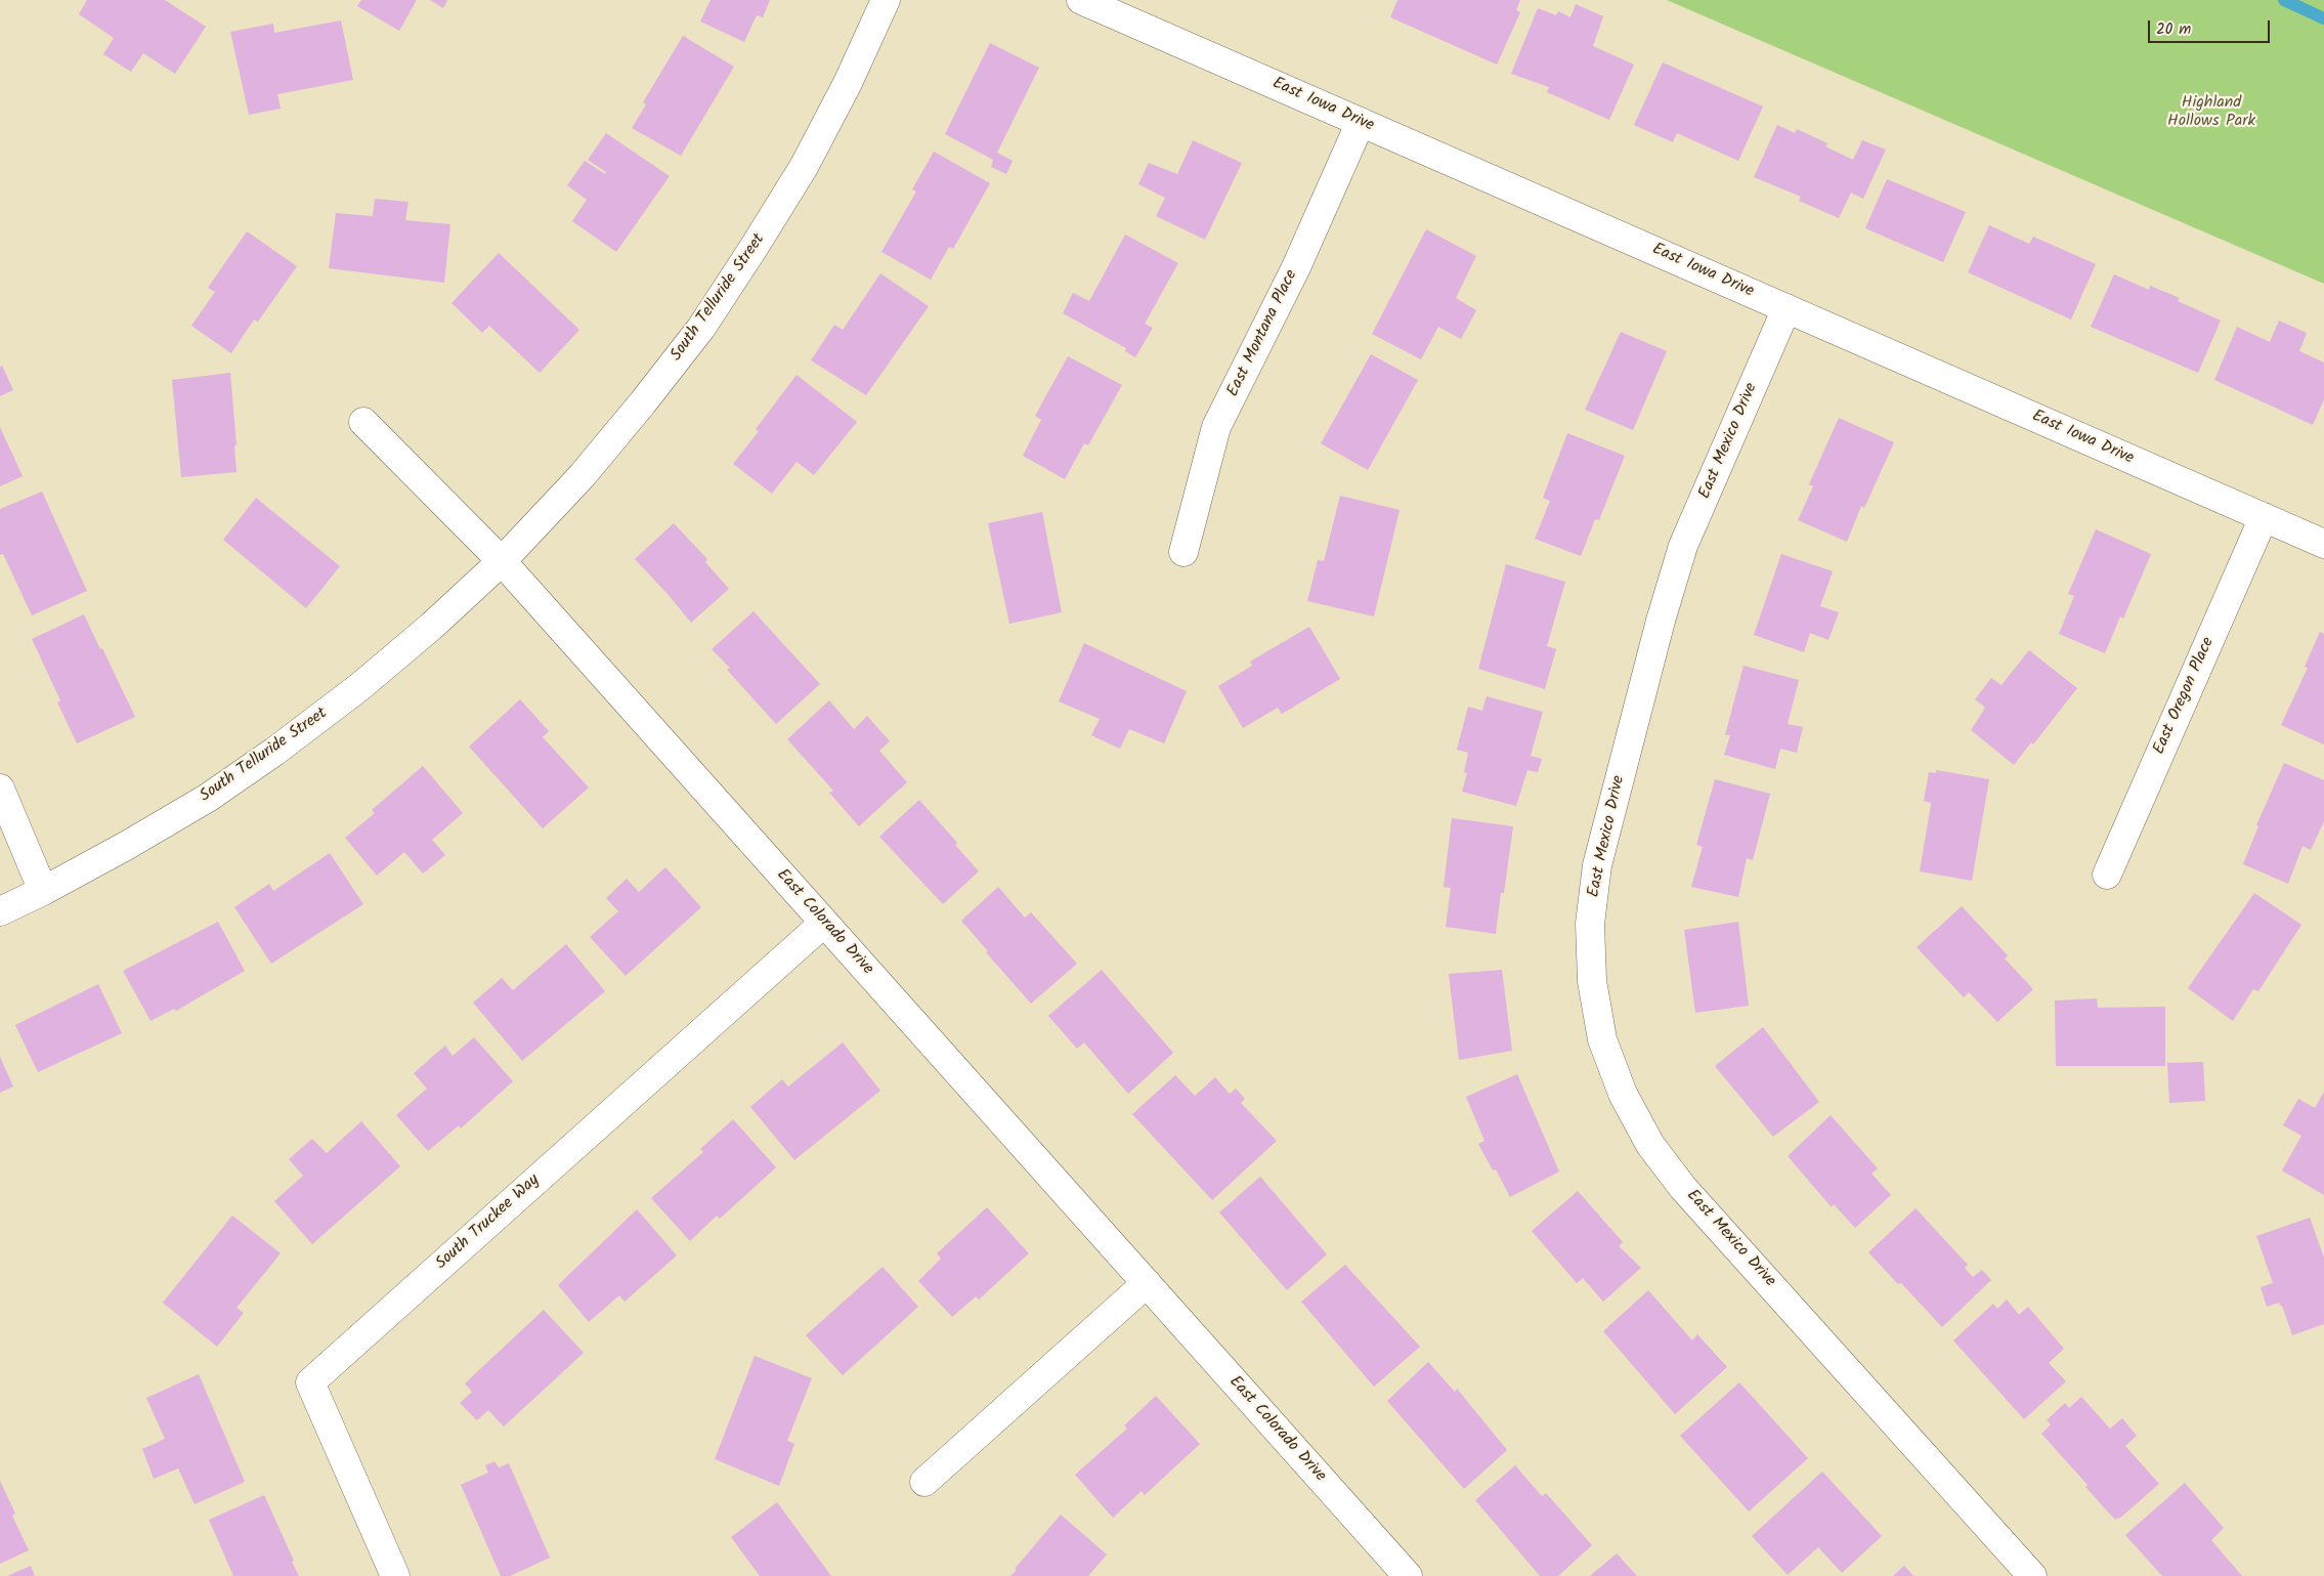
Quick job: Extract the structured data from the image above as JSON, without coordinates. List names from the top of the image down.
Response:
{
  "streets": {
    "street": [
      "East Iowa Drive",
      "South Telluride Street",
      "East Montana Place",
      "East Mexico Drive",
      "East Oregon Place",
      "East Colorado Drive",
      "South Truckee Way"
    ]
  },
  "crossings": [
    ["East Iowa Drive", "East Montana Place"],
    ["East Iowa Drive", "East Mexico Drive"],
    ["East Iowa Drive", "East Oregon Place"],
    ["South Telluride Street", "East Colorado Drive"],
    ["East Colorado Drive", "South Truckee Way"]
  ],
  "parks": ["Highland Hollows Park"],
  "scale_bar": "20 m"
}
